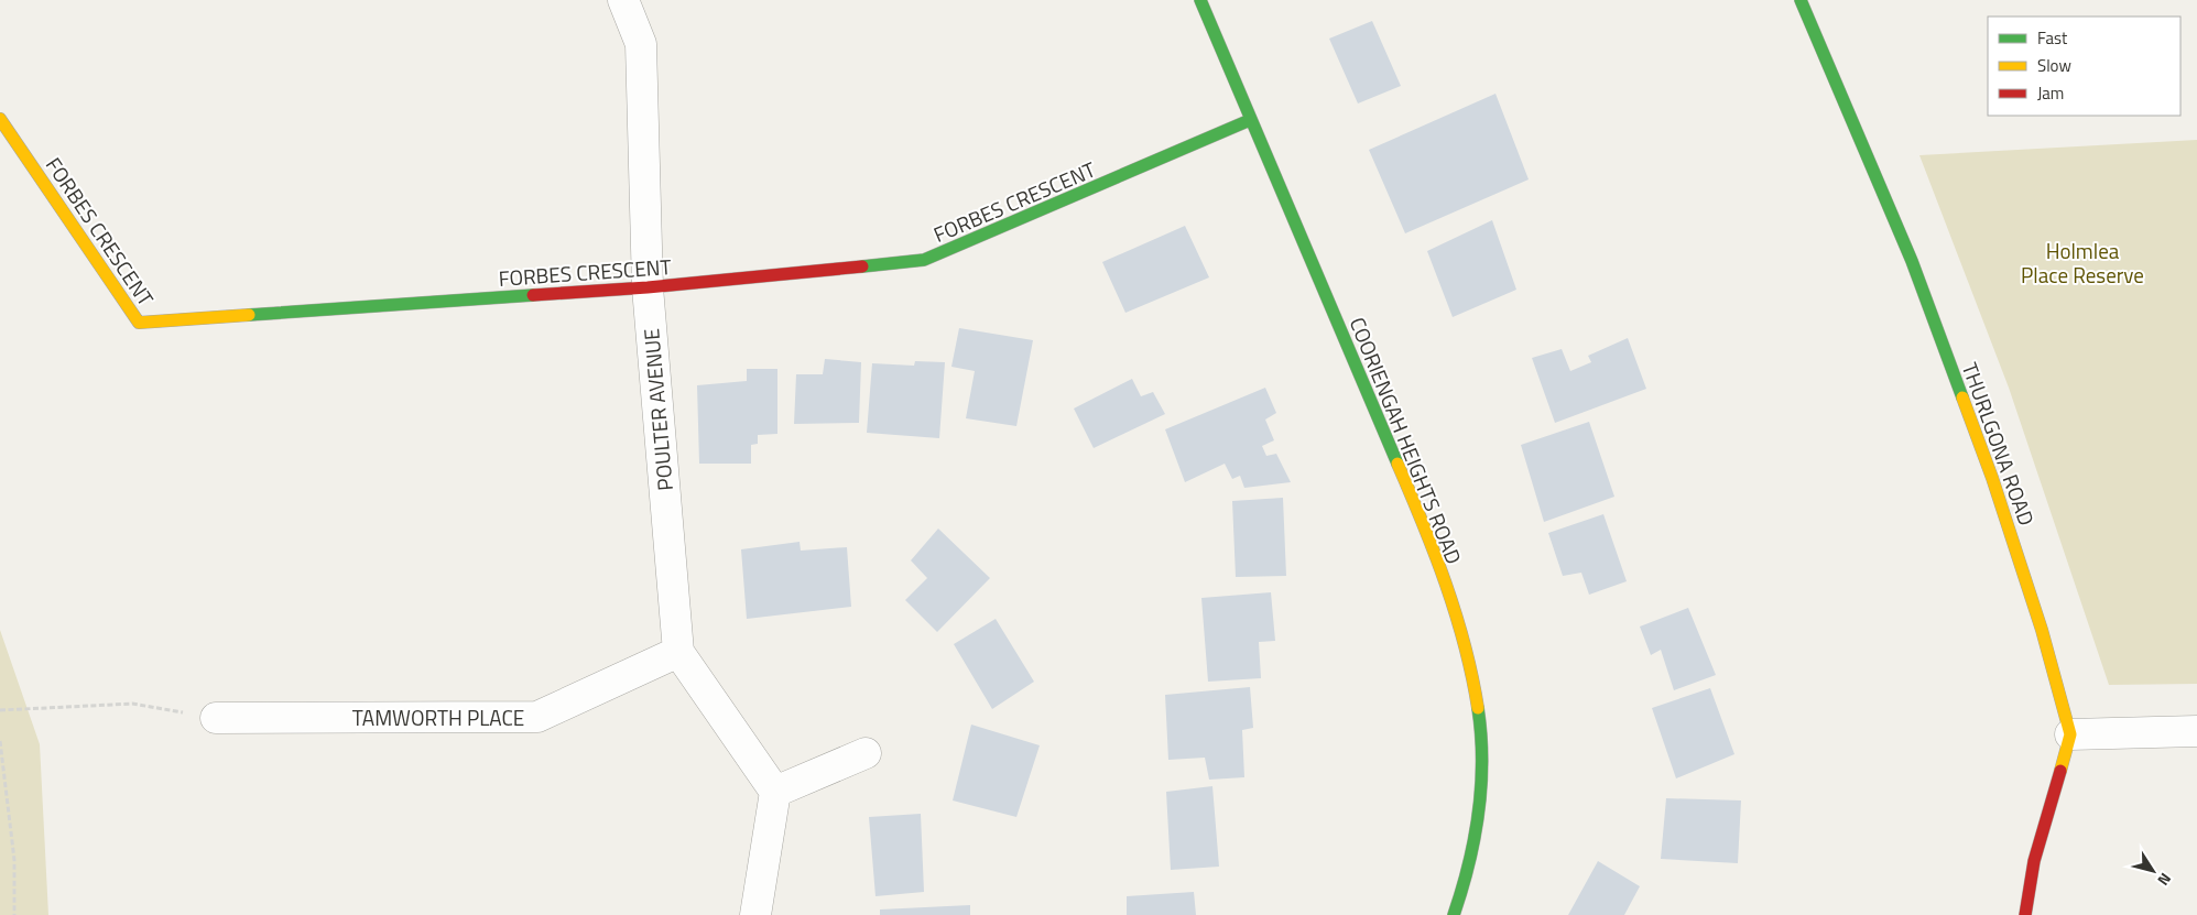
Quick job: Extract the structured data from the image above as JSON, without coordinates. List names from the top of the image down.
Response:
{
  "streets": {
    "street": [
      "FORBES CRESCENT",
      "POULTER AVENUE",
      "COORIENGAH HEIGHTS ROAD",
      "THURLGONA ROAD",
      "TAMWORTH PLACE"
    ]
  },
  "crossings": [
    ["FORBES CRESCENT", "POULTER AVENUE"],
    ["FORBES CRESCENT", "COORIENGAH HEIGHTS ROAD"],
    ["POULTER AVENUE", "TAMWORTH PLACE"]
  ],
  "parks": ["Holmlea Place Reserve"],
  "legend": ["Fast", "Slow", "Jam"],
  "north": "bottom right"
}
